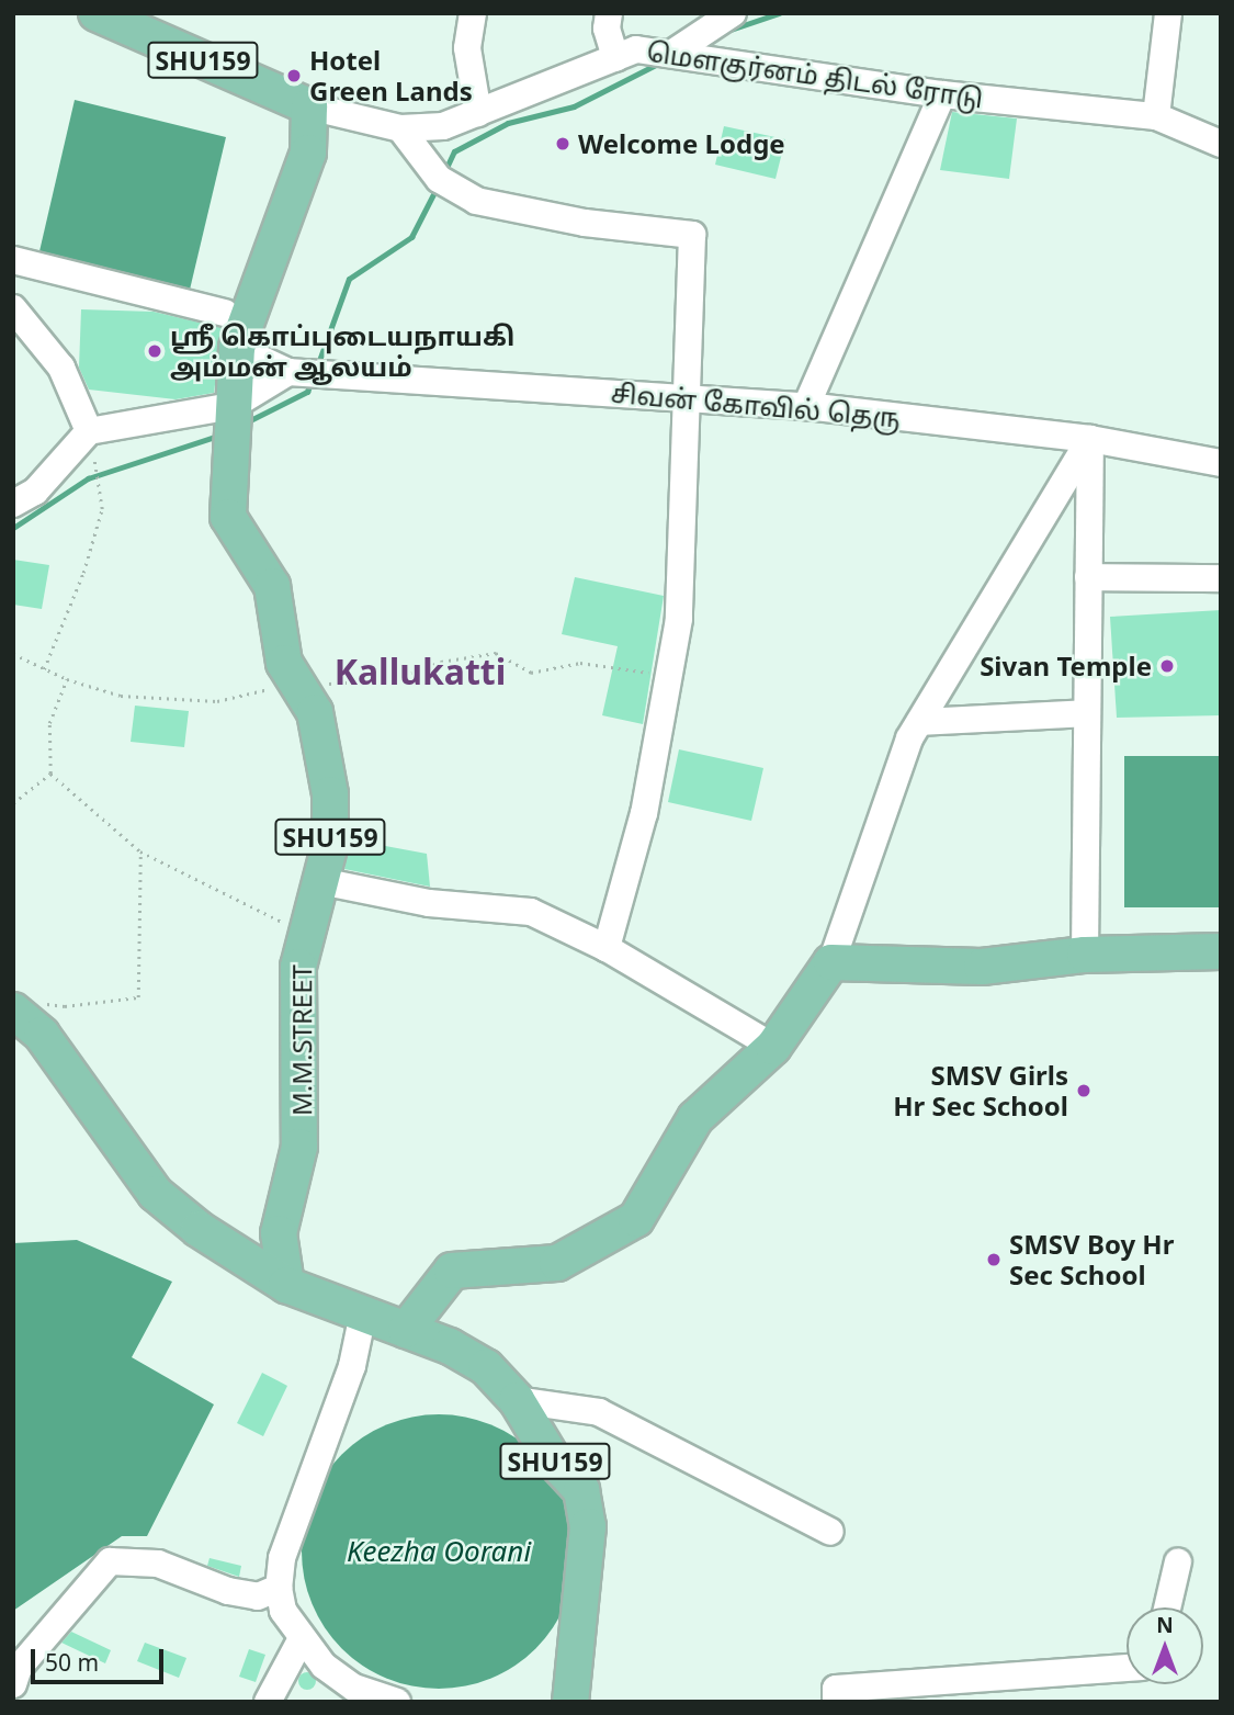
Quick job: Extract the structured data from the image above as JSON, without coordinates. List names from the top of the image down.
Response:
{
  "streets": {
    "main road": ["SHU159", "மௌகுர்னம் திடல் ரோடு", "M.M.STREET"],
    "street": ["சிவன் கோவில் தெரு"]
  },
  "crossings": [
    ["SHU159", "மௌகுர்னம் திடல் ரோடு"],
    ["SHU159", "M.M.STREET"]
  ],
  "districts": ["Kallukatti"],
  "water": ["Keezha Oorani"],
  "places": [
    "Hotel Green Lands",
    "Welcome Lodge",
    "ஸ்ரீ கொப்புடையநாயகி அம்மன் ஆலயம்",
    "Sivan Temple",
    "SMSV Girls Hr Sec School",
    "SMSV Boy Hr Sec School"
  ],
  "scale_bar": "50 m",
  "north": "top"
}
